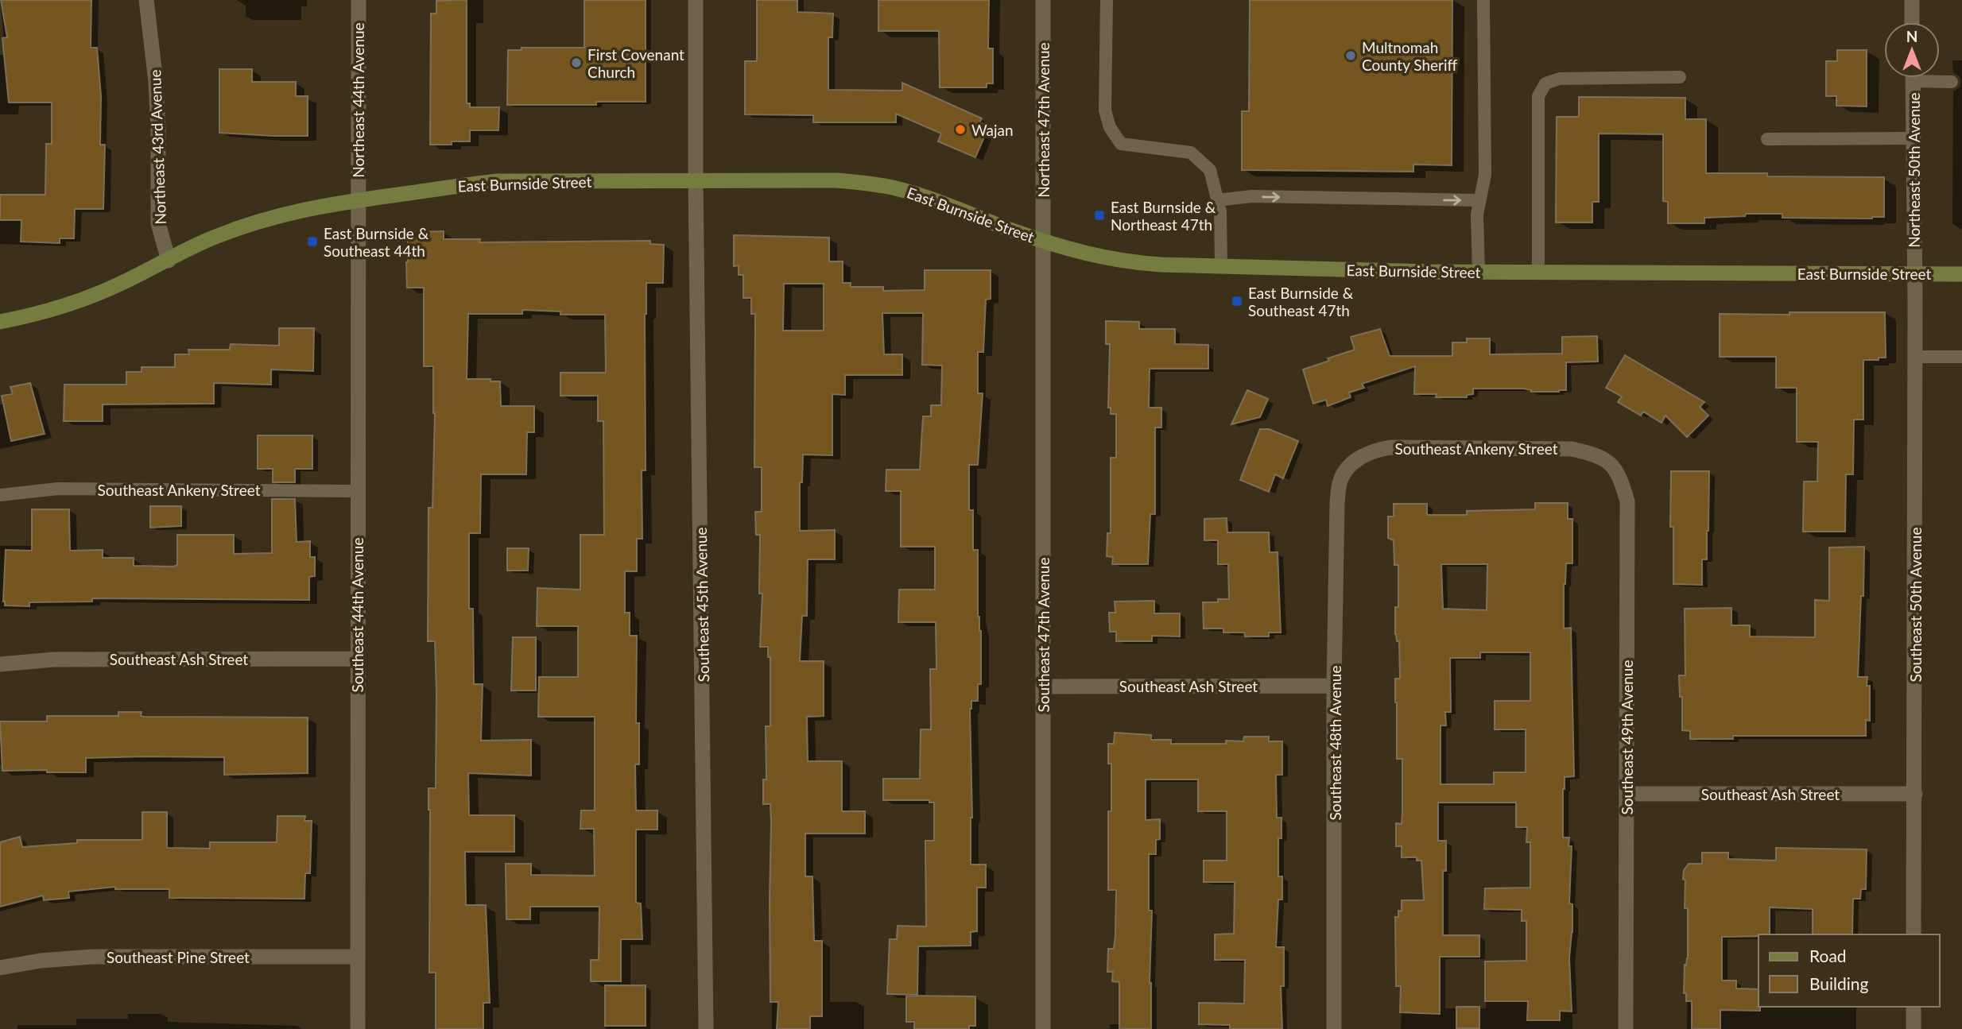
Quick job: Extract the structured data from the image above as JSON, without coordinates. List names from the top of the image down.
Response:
{
  "streets": {
    "main road": ["East Burnside Street"],
    "street": [
      "Northeast 44th Avenue",
      "Northeast 47th Avenue",
      "Northeast 43rd Avenue",
      "Northeast 50th Avenue",
      "Southeast Ankeny Street",
      "Southeast 45th Avenue",
      "Southeast 50th Avenue",
      "Southeast 44th Avenue",
      "Southeast 47th Avenue",
      "Southeast Ash Street",
      "Southeast 49th Avenue",
      "Southeast 48th Avenue",
      "Southeast Pine Street"
    ]
  },
  "crossings": [
    ["Northeast 44th Avenue", "East Burnside Street"],
    ["Northeast 44th Avenue", "Southeast 44th Avenue"],
    ["Northeast 47th Avenue", "East Burnside Street"],
    ["Northeast 47th Avenue", "Southeast 47th Avenue"],
    ["Northeast 43rd Avenue", "East Burnside Street"],
    ["Northeast 50th Avenue", "East Burnside Street"],
    ["Northeast 50th Avenue", "Southeast 50th Avenue"],
    ["East Burnside Street", "Southeast 45th Avenue"],
    ["East Burnside Street", "Southeast 50th Avenue"],
    ["East Burnside Street", "Southeast 44th Avenue"],
    ["East Burnside Street", "Southeast 47th Avenue"],
    ["Southeast Ankeny Street", "Southeast 44th Avenue"],
    ["Southeast Ankeny Street", "Southeast 49th Avenue"],
    ["Southeast Ankeny Street", "Southeast 48th Avenue"],
    ["Southeast 50th Avenue", "Southeast Ash Street"],
    ["Southeast 44th Avenue", "Southeast Ash Street"],
    ["Southeast 44th Avenue", "Southeast Pine Street"],
    ["Southeast 47th Avenue", "Southeast Ash Street"],
    ["Southeast Ash Street", "Southeast 49th Avenue"],
    ["Southeast Ash Street", "Southeast 48th Avenue"]
  ],
  "places": {
    "other": ["Multnomah County Sheriff", "First Covenant Church", "Wajan"],
    "transit": ["East Burnside & Northeast 47th", "East Burnside & Southeast 44th", "East Burnside & Southeast 47th"]
  },
  "legend": ["Road", "Building"],
  "north": "top"
}
